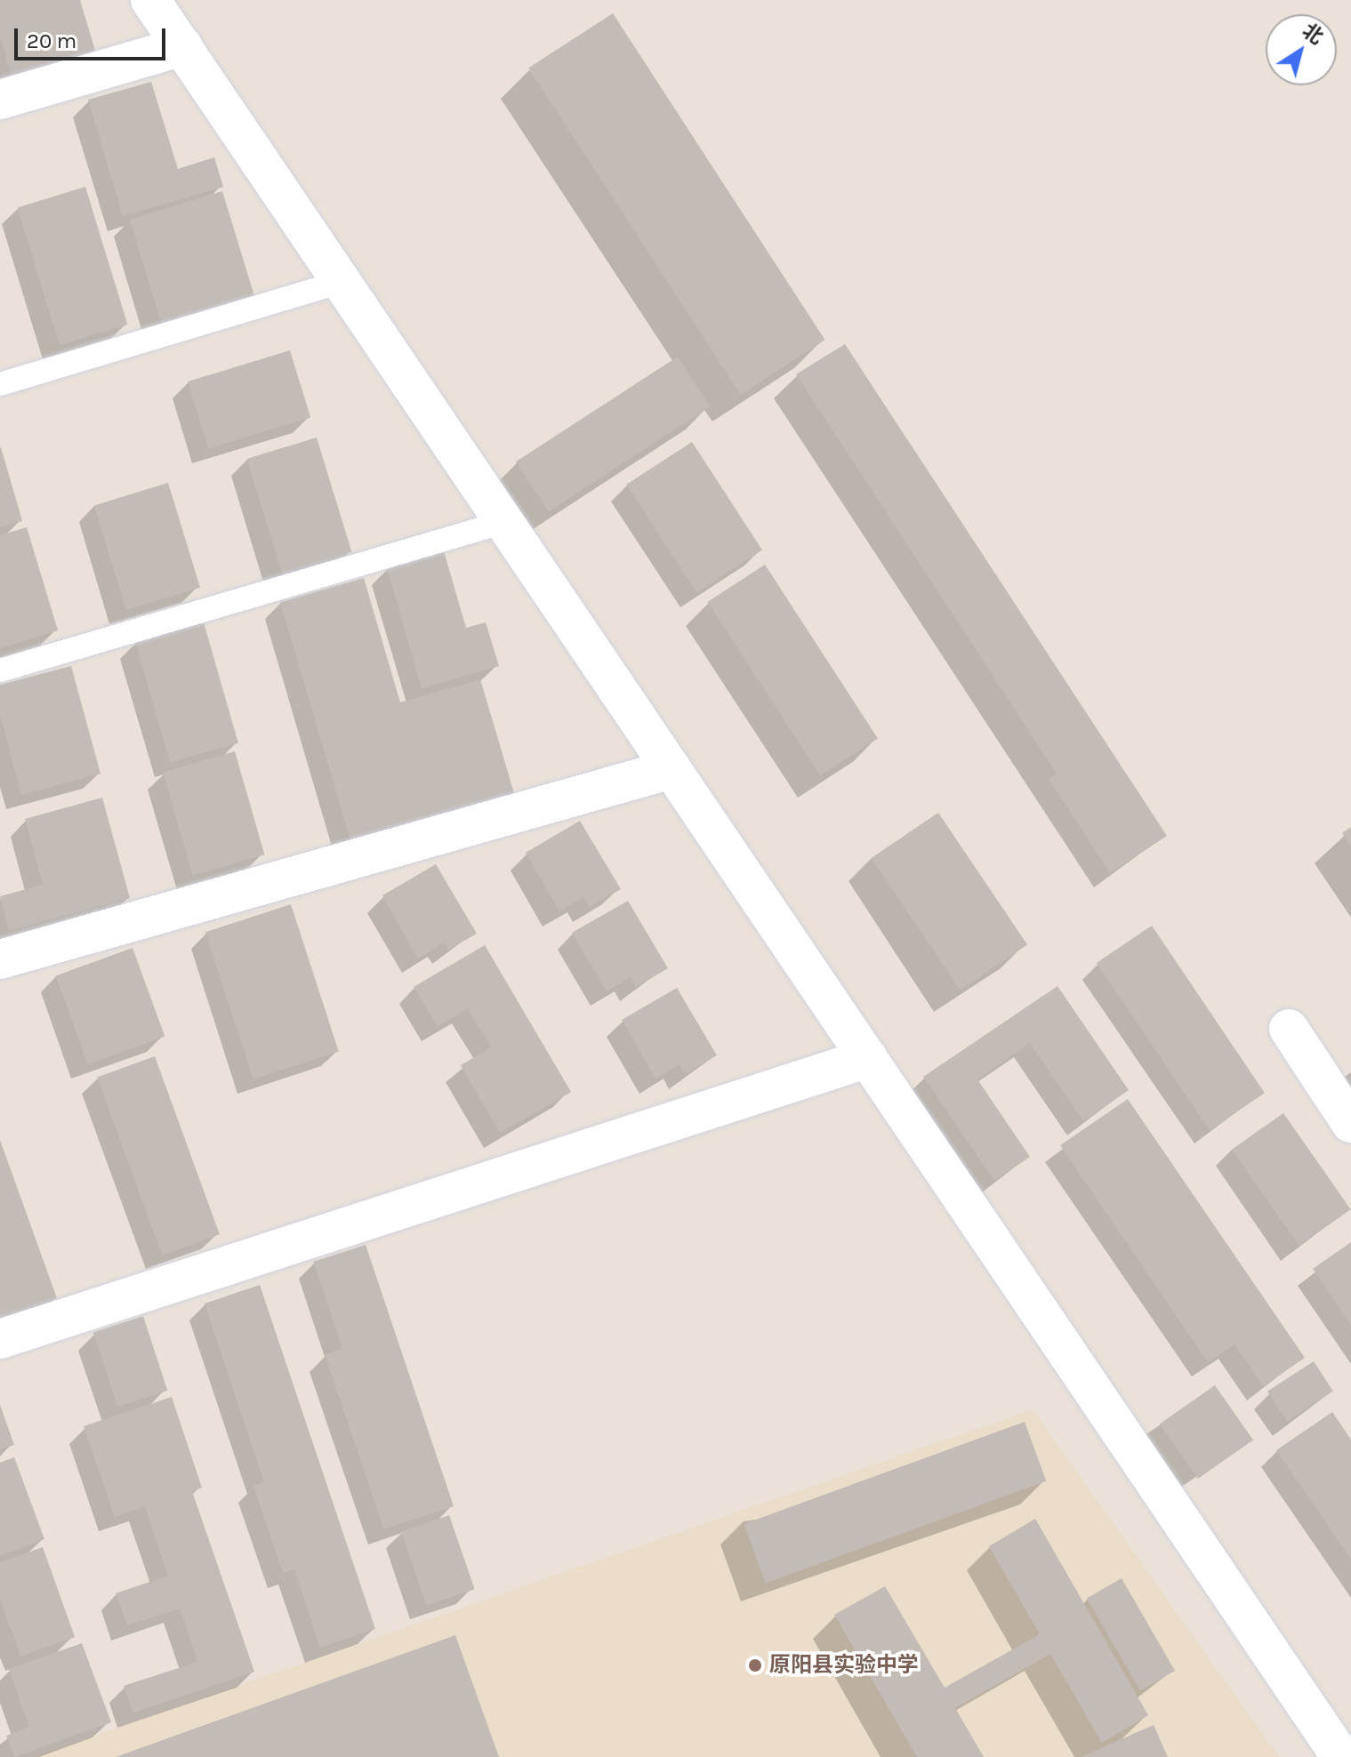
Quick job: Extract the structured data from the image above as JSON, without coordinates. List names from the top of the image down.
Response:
{
  "places": ["原阳县实验中学"],
  "scale_bar": "20 m",
  "north": "top right"
}
